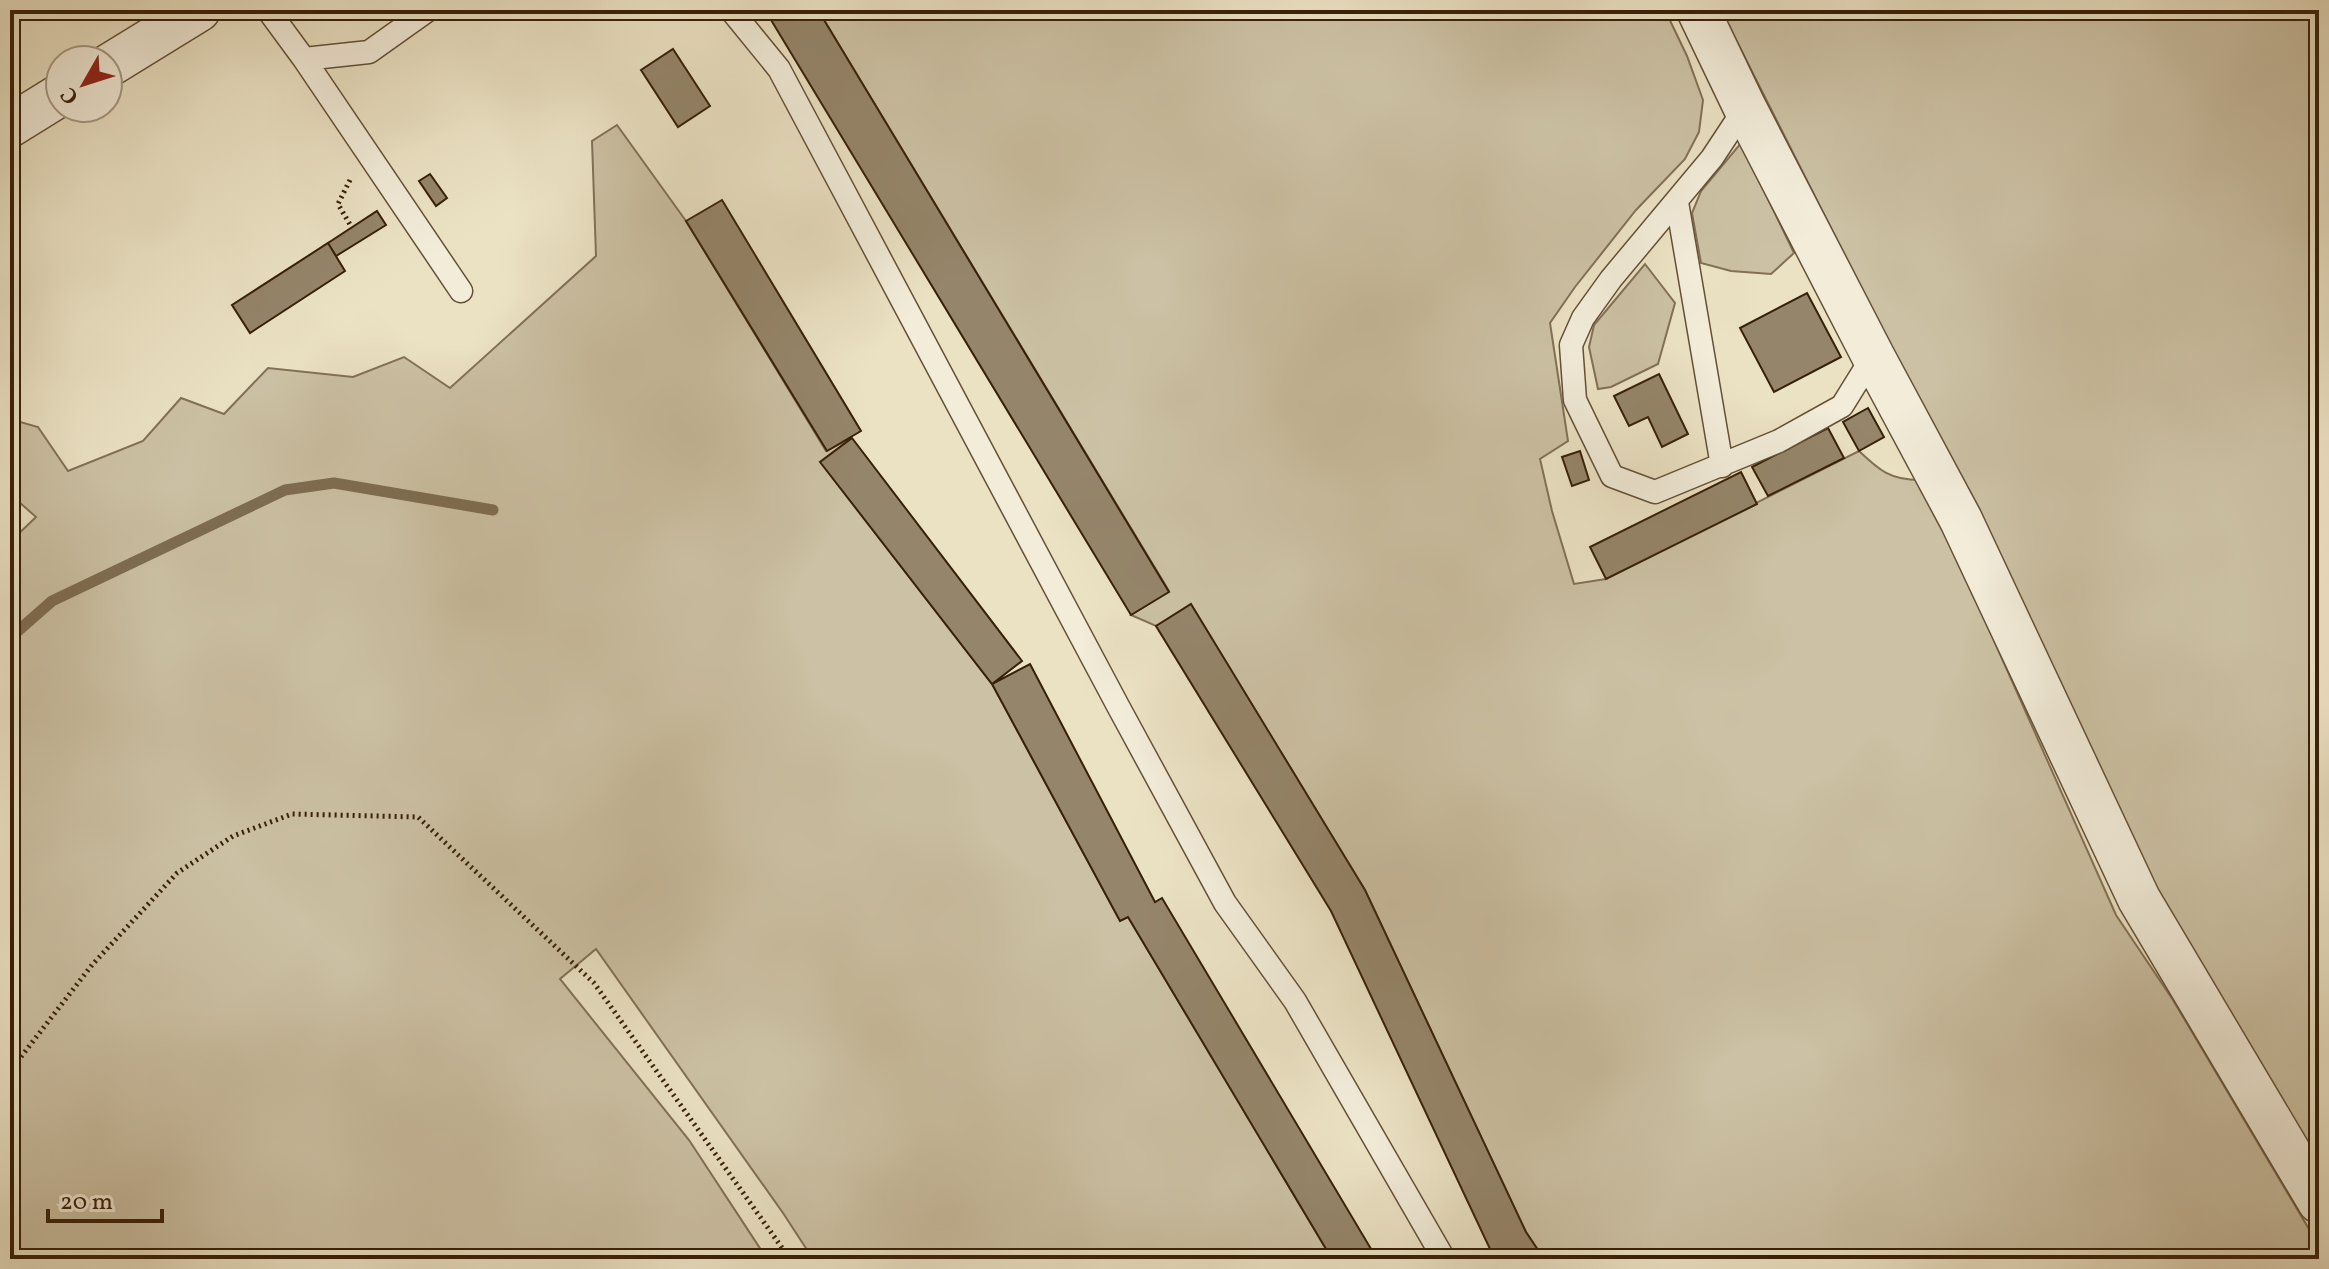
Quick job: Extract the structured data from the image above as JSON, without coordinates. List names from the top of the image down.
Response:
{
  "scale_bar": "20 m",
  "north": "bottom left"
}
